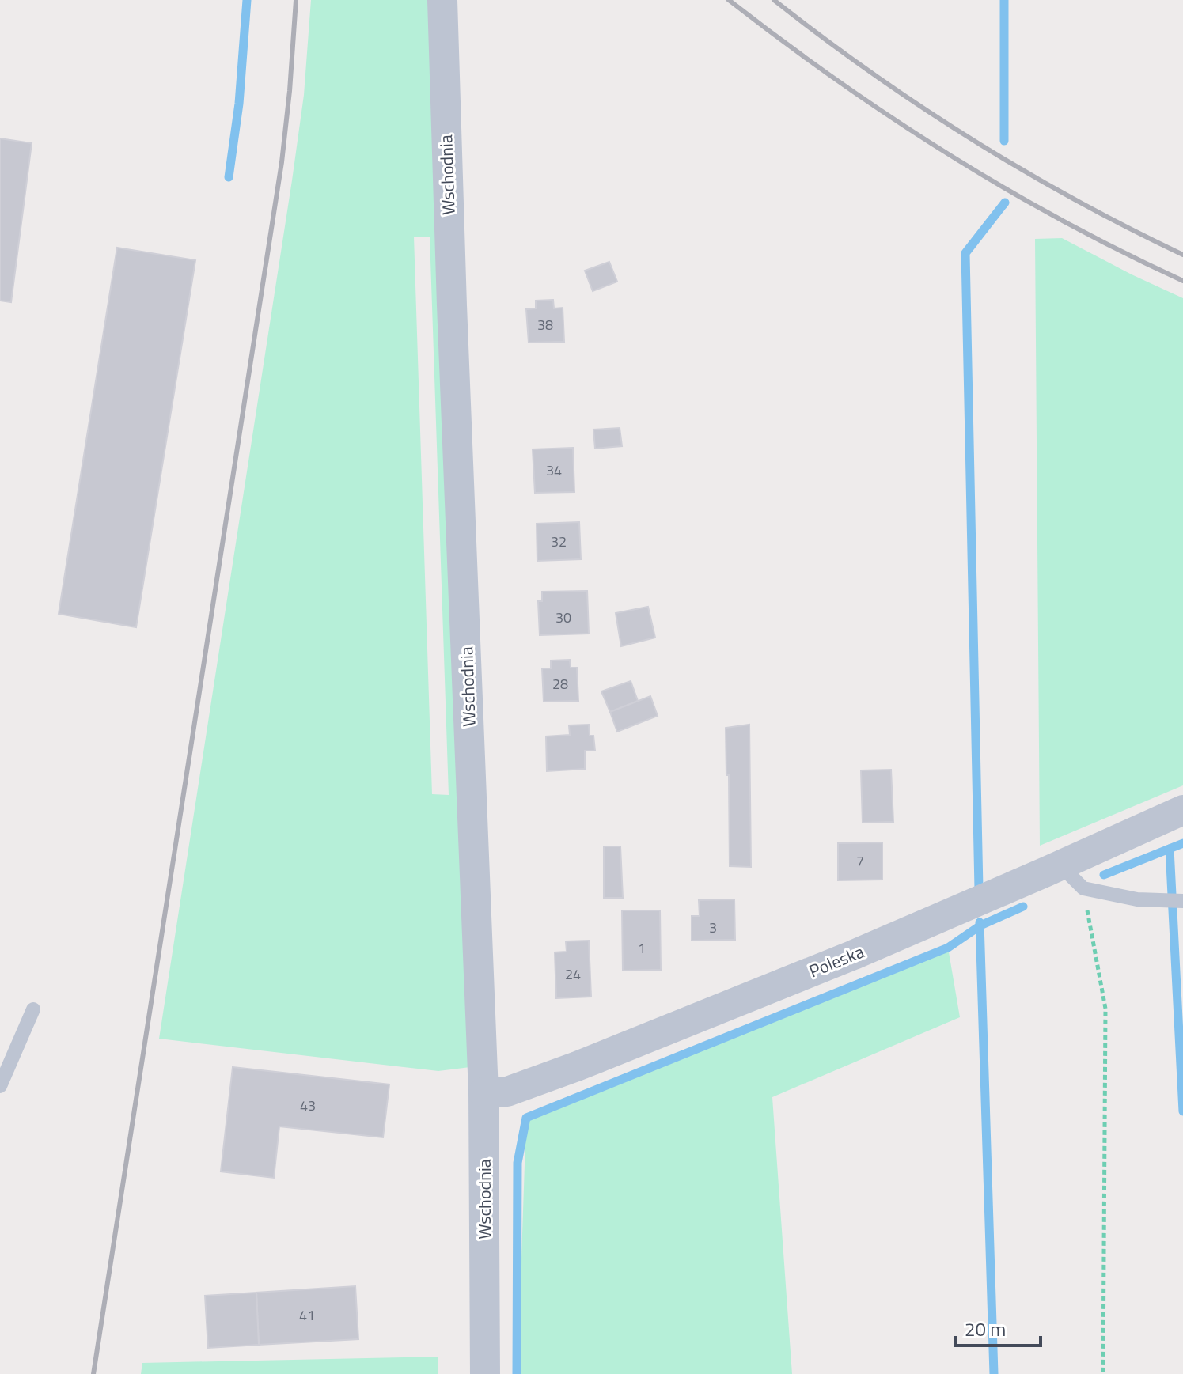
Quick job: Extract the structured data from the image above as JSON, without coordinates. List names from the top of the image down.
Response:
{
  "streets": {
    "street": ["Wschodnia", "Poleska"]
  },
  "crossings": [
    ["Wschodnia", "Poleska"]
  ],
  "house_numbers": [
    "38",
    "34",
    "32",
    "30",
    "28",
    "7",
    "3",
    "1",
    "24",
    "43",
    "41"
  ],
  "scale_bar": "20 m"
}
